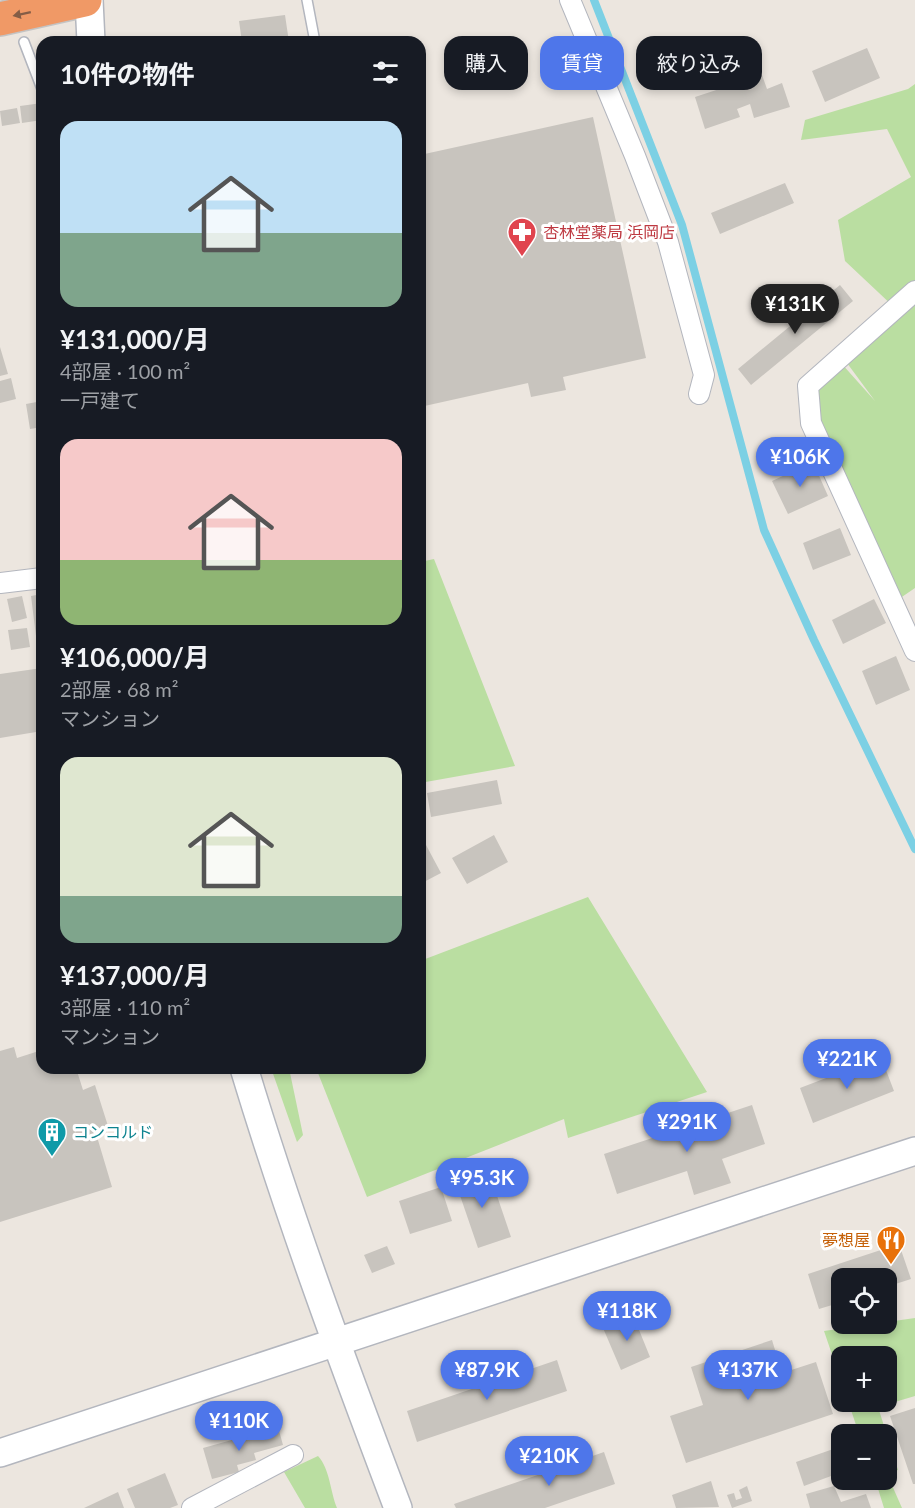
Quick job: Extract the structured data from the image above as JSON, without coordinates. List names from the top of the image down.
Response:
{
  "places": {
    "pharmacy": ["杏林堂薬局 浜岡店"],
    "building": ["コンコルド"],
    "restaurant": ["夢想屋"]
  },
  "page": {
    "chip": ["購入", "賃貸", "絞り込み"],
    "heading": "10件の物件",
    "list": [
      {
        "name": "¥131,000/月",
        "note": "4部屋 · 100 m² · 一戸建て"
      },
      {
        "name": "¥106,000/月",
        "note": "2部屋 · 68 m² · マンション"
      },
      {
        "name": "¥137,000/月",
        "note": "3部屋 · 110 m² · マンション"
      }
    ],
    "price": [
      "¥131K",
      "¥106K",
      "¥221K",
      "¥291K",
      "¥95.3K",
      "¥118K",
      "¥87.9K",
      "¥137K",
      "¥110K",
      "¥210K"
    ],
    "map_buttons": ["+", "−"]
  }
}
